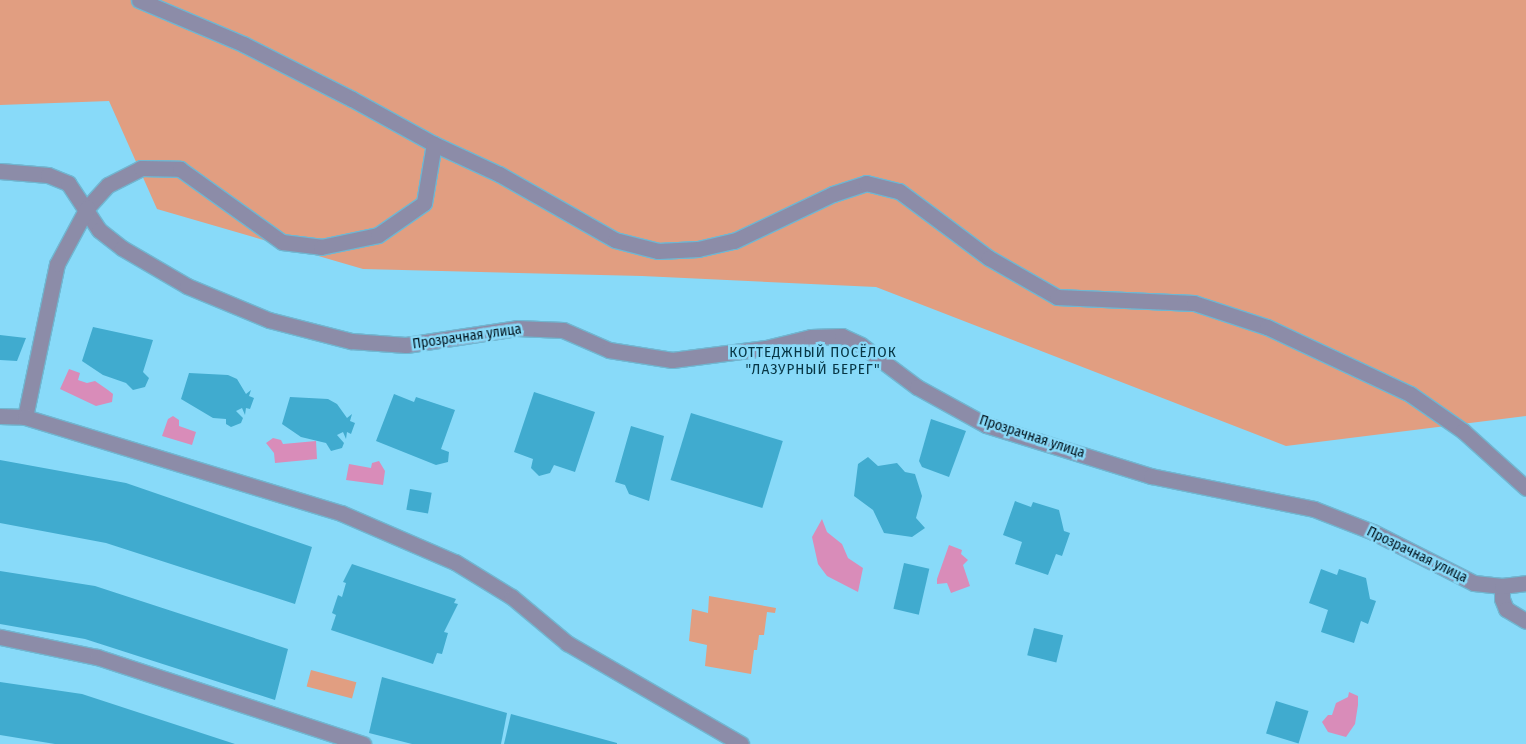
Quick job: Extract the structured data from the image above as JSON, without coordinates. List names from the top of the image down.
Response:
{
  "streets": {
    "street": ["Прозрачная улица"]
  },
  "districts": ["КОТТЕДЖНЫЙ ПОСЁЛОК \"ЛАЗУРНЫЙ БЕРЕГ\""]
}
